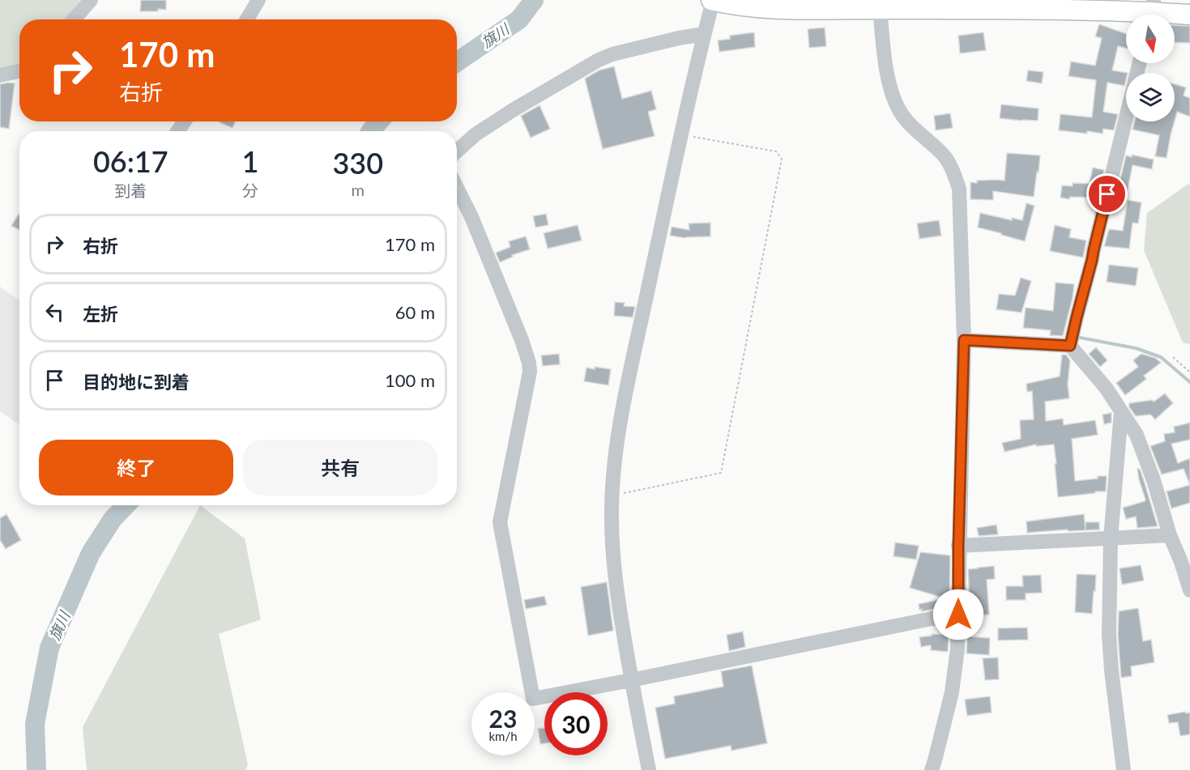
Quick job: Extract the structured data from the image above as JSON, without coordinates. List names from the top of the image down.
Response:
{
  "water": ["旗川"],
  "north": "bottom",
  "page": {
    "turn": ["170 m", "右折"],
    "eta": [
      "06:17",
      "到着",
      "1",
      "分",
      "330",
      "m"
    ],
    "list": [
      {
        "name": "右折",
        "value": "170 m"
      },
      {
        "name": "左折",
        "value": "60 m"
      },
      {
        "name": "目的地に到着",
        "value": "100 m"
      }
    ],
    "buttons": ["終了", "共有"],
    "speed": "23 km/h",
    "limit": "30"
  }
}
